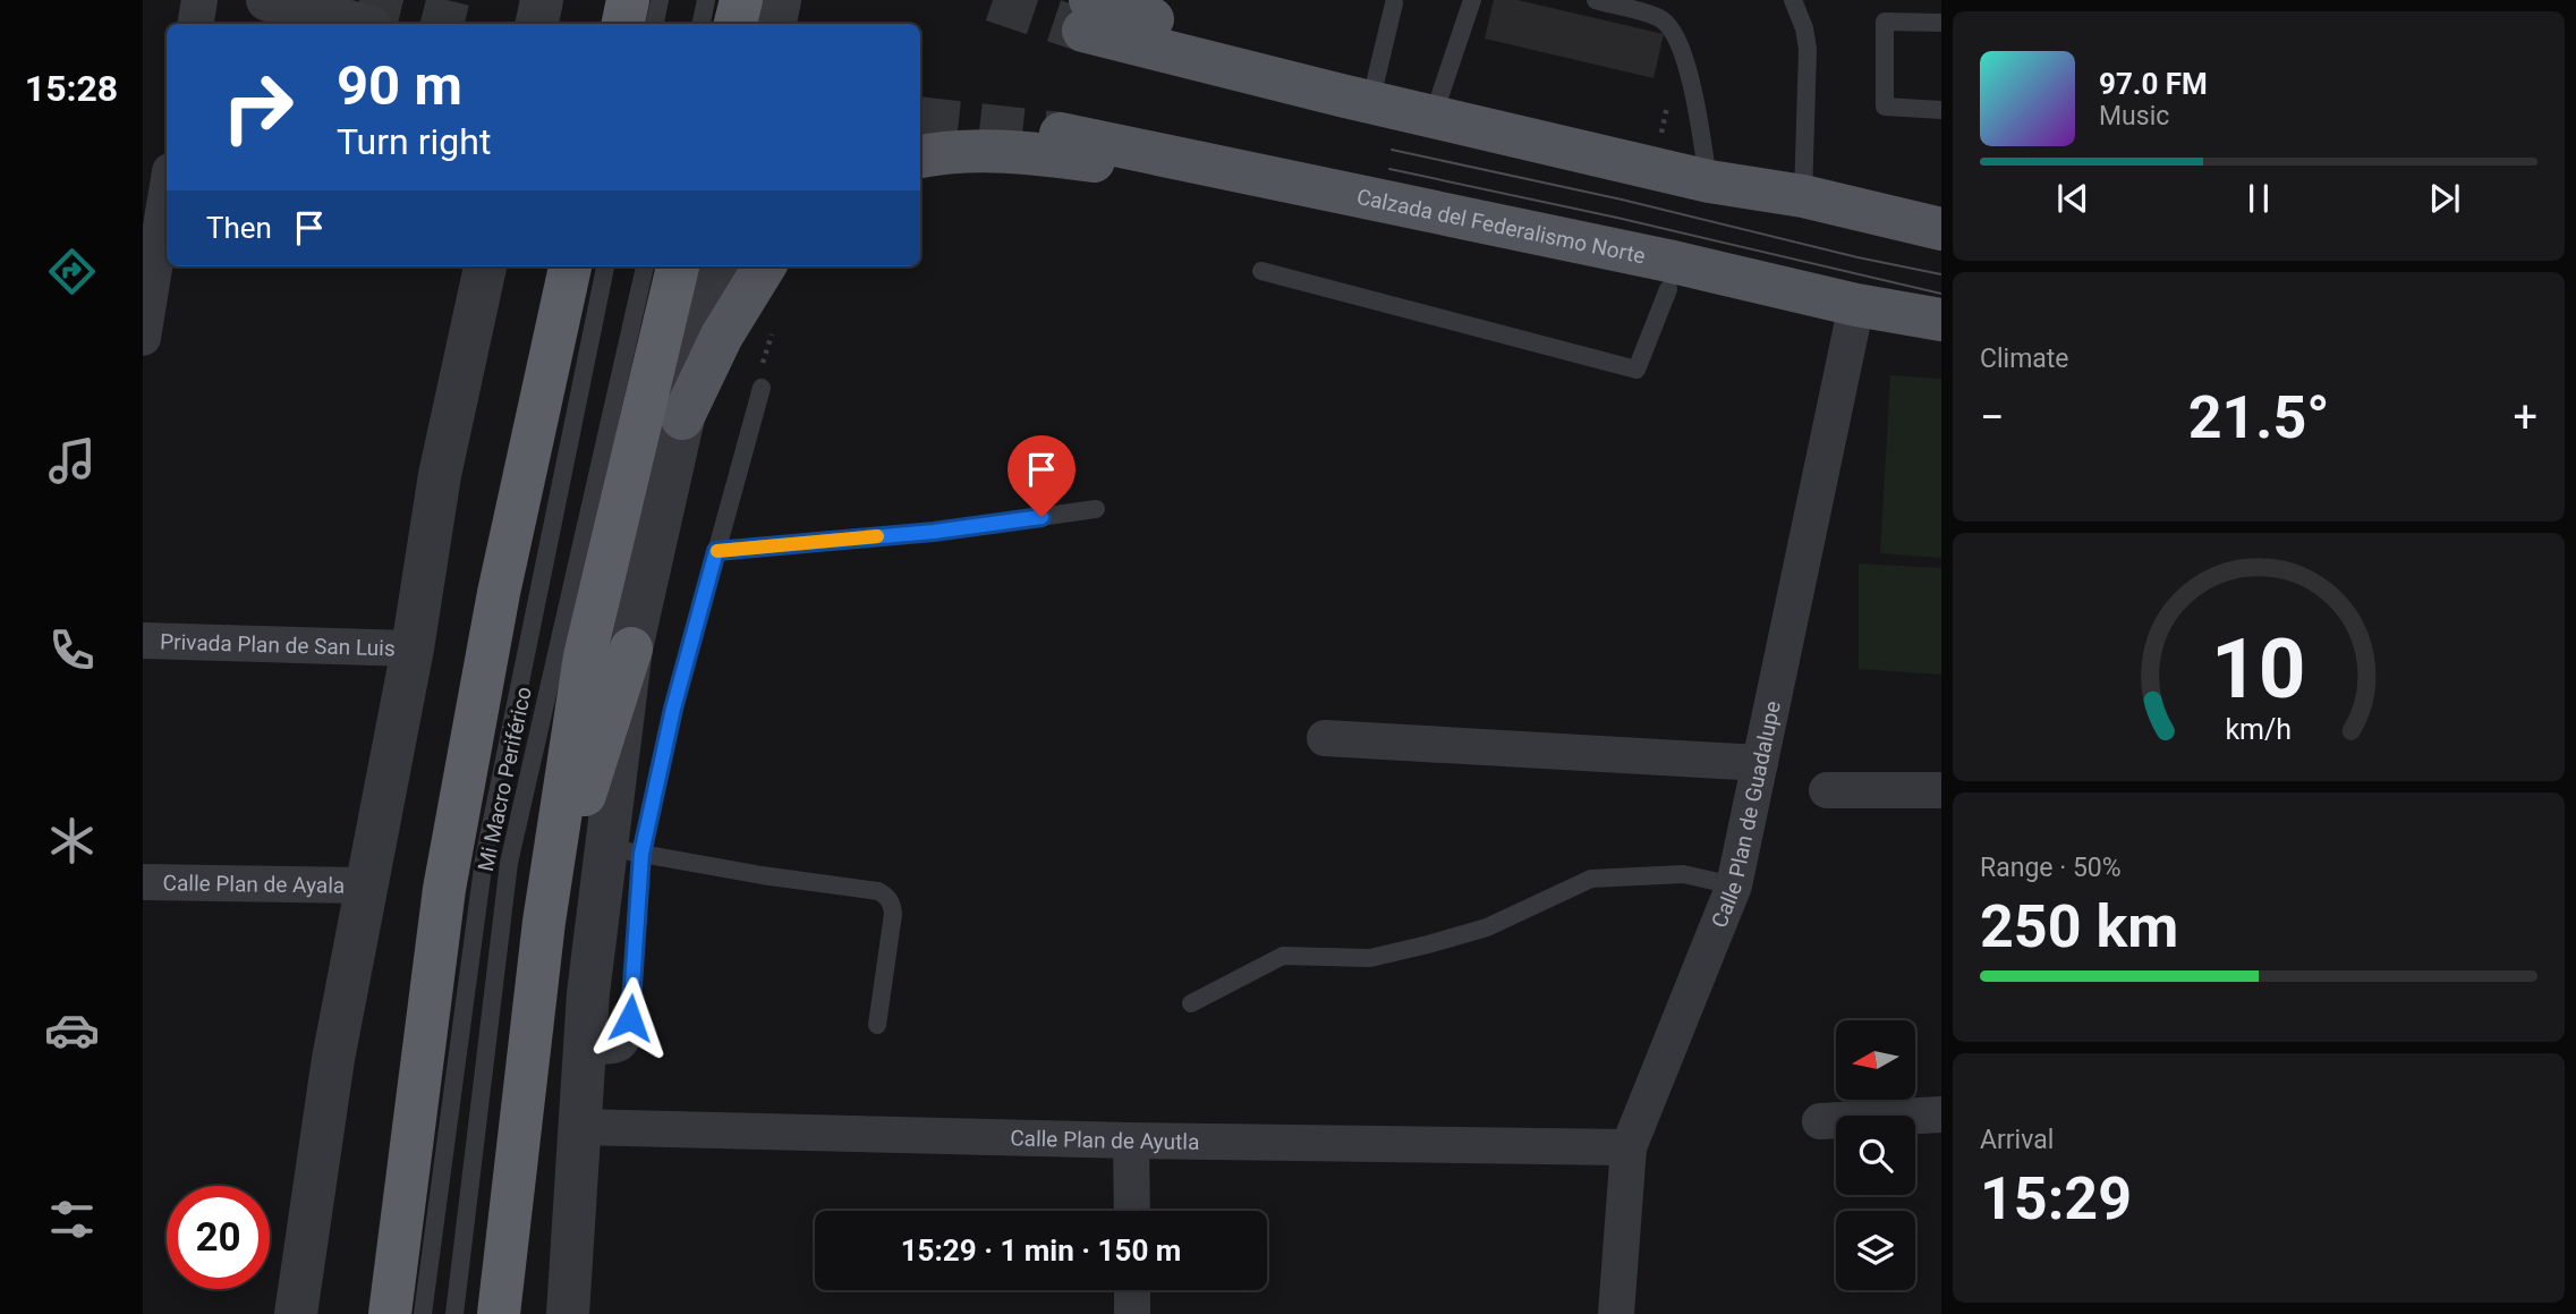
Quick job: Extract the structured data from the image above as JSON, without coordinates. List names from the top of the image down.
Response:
{
  "streets": {
    "main road": ["Calzada del Federalismo Norte"],
    "street": [
      "Privada Plan de San Luis",
      "Calle Plan de Guadalupe",
      "Calle Plan de Ayala",
      "Calle Plan de Ayutla"
    ],
    "lane": ["Mi Macro Periférico"]
  },
  "crossings": [
    ["Calzada del Federalismo Norte", "Calle Plan de Guadalupe"],
    ["Calle Plan de Guadalupe", "Calle Plan de Ayutla"]
  ],
  "north": "left",
  "page": {
    "tabs": "15:28",
    "turn": ["90 m", "Turn right"],
    "song": ["97.0 FM", "Music"],
    "then": "Then",
    "tile": [
      "Climate",
      ["Range · 50%", "250 km"],
      ["Arrival", "15:29"]
    ],
    "heat": ["−", "21.5°", "+"],
    "limit": "20",
    "trip": "15:29 · 1 min · 150 m",
    "gauge": ["10", "km/h"]
  }
}
